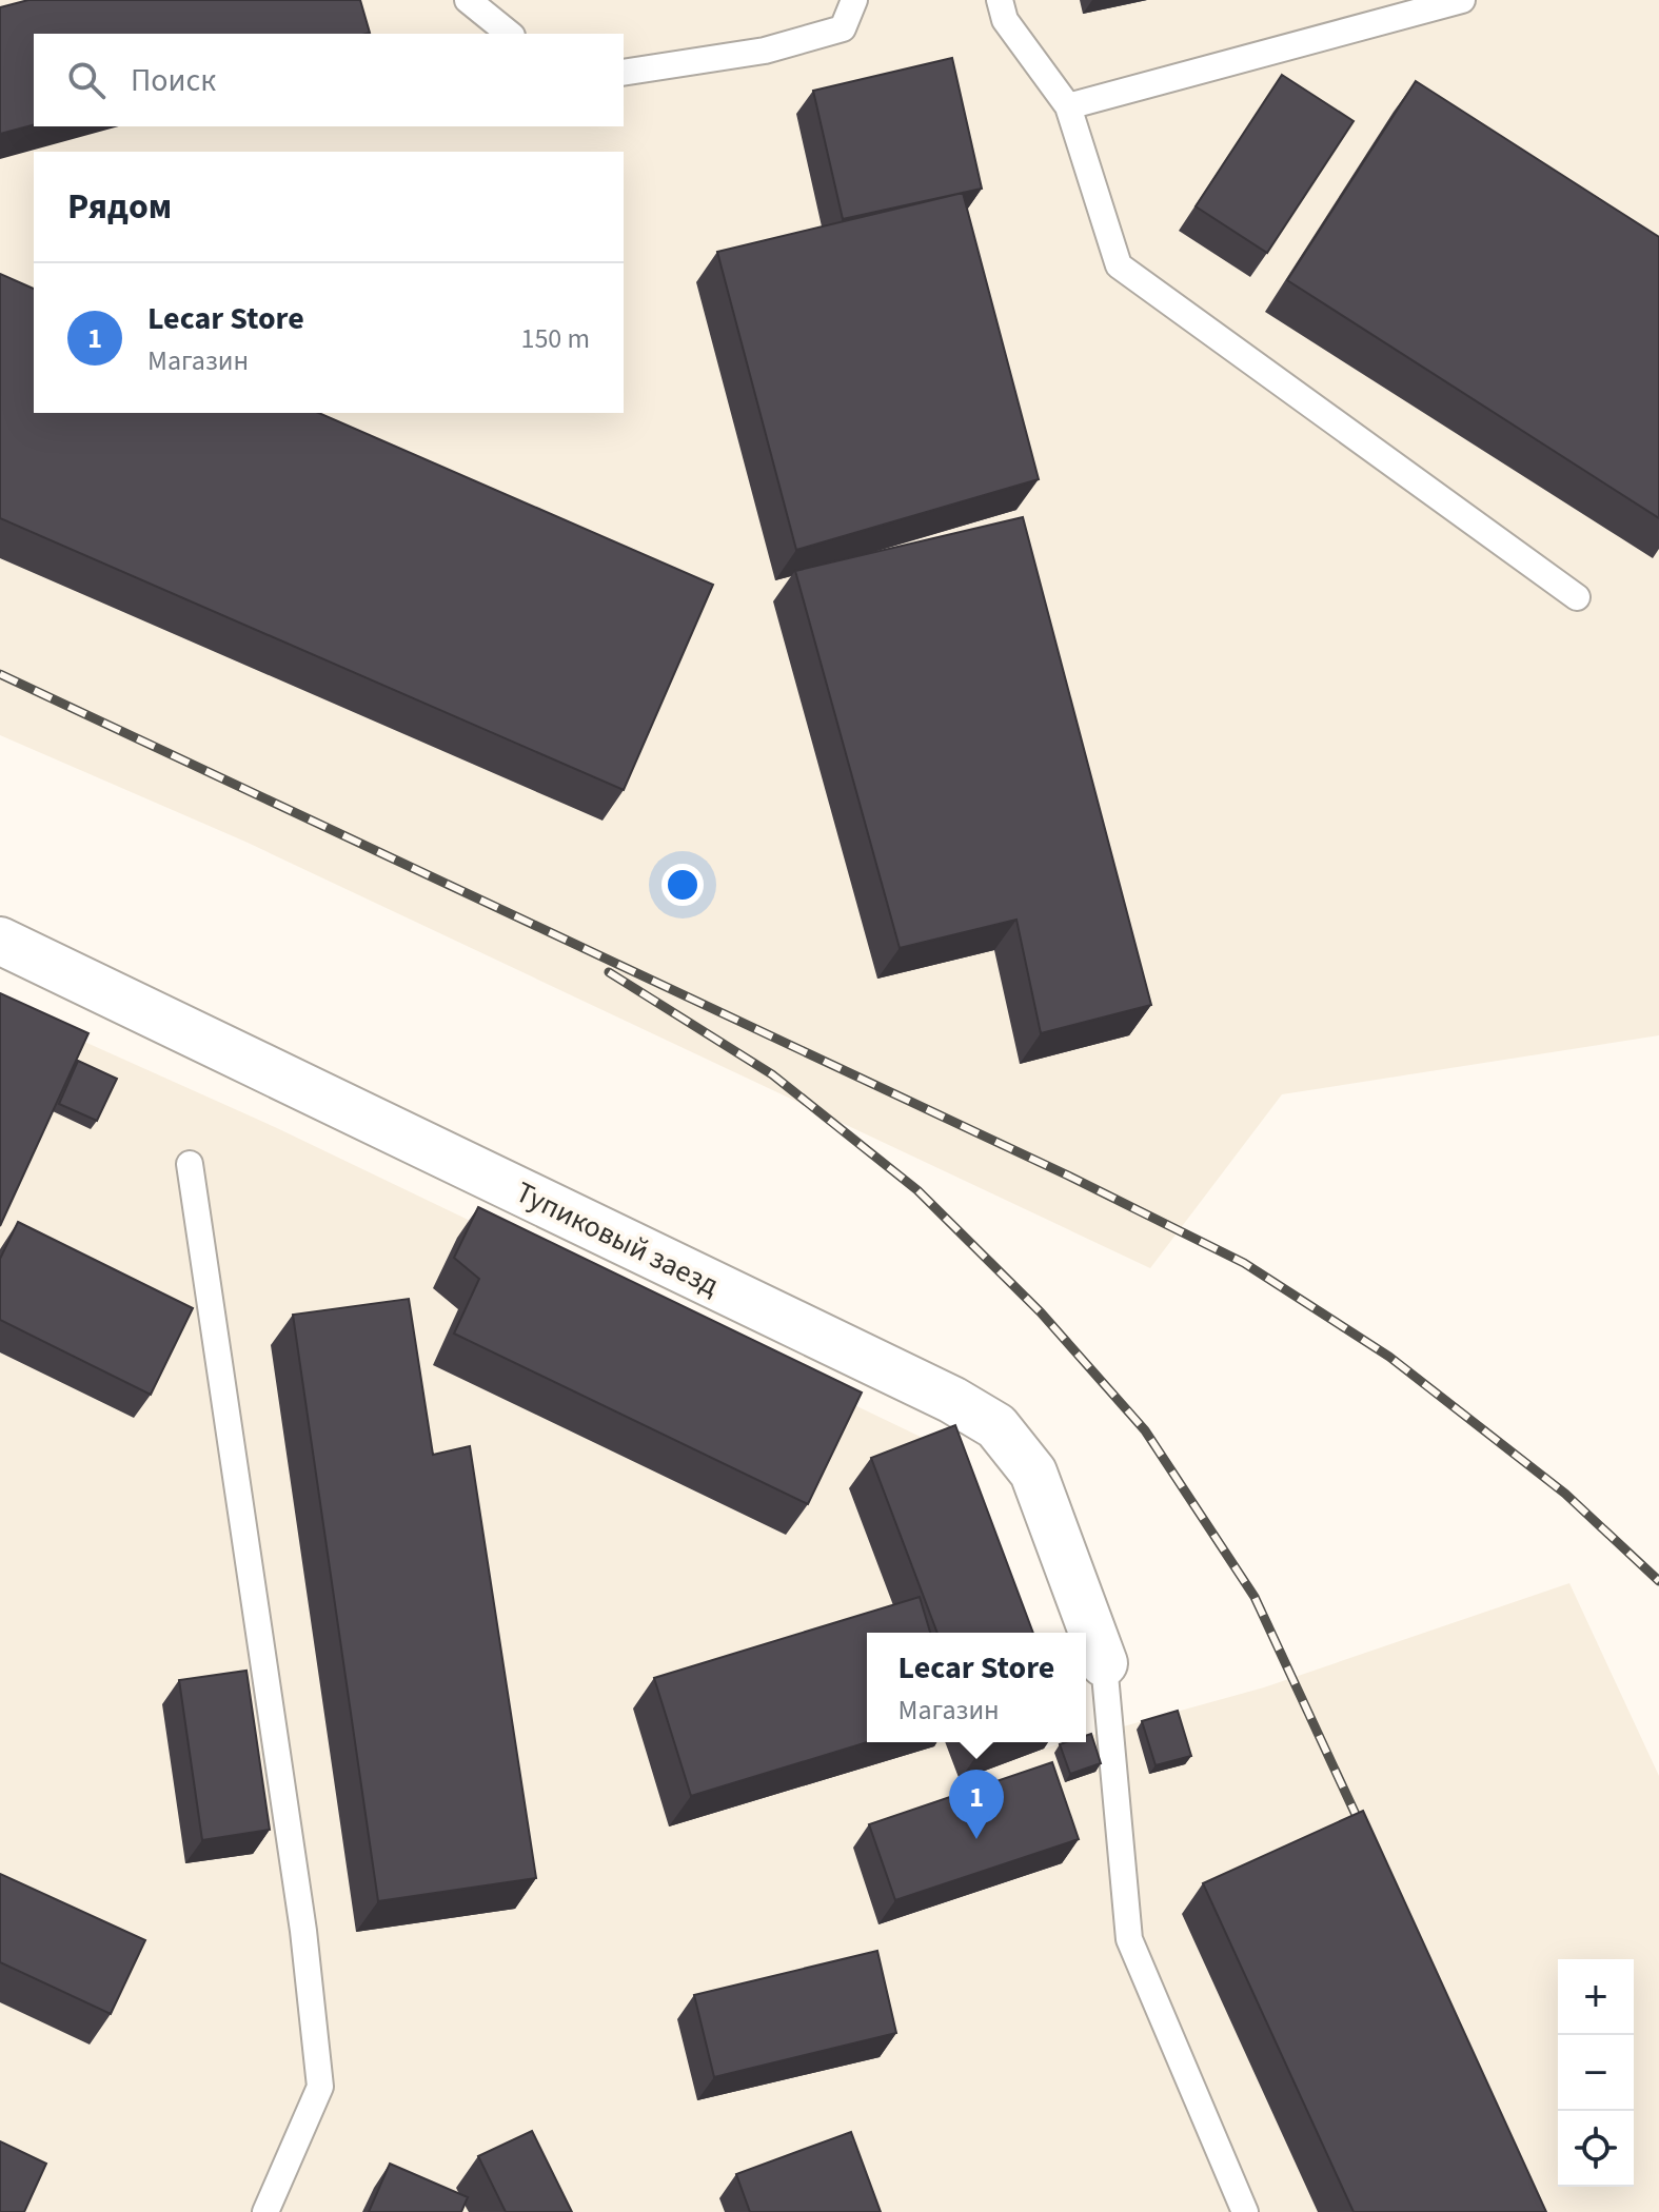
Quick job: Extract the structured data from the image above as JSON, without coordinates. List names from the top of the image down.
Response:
{
  "streets": {
    "street": ["Тупиковый заезд"]
  },
  "page": {
    "search": "Поиск",
    "heading": "Рядом",
    "list": [
      {
        "mark": "1",
        "name": "Lecar Store",
        "note": "Магазин",
        "value": "150 m"
      }
    ],
    "popup": ["Lecar Store", "Магазин"],
    "pins": "1",
    "map_buttons": ["+", "−"]
  }
}
